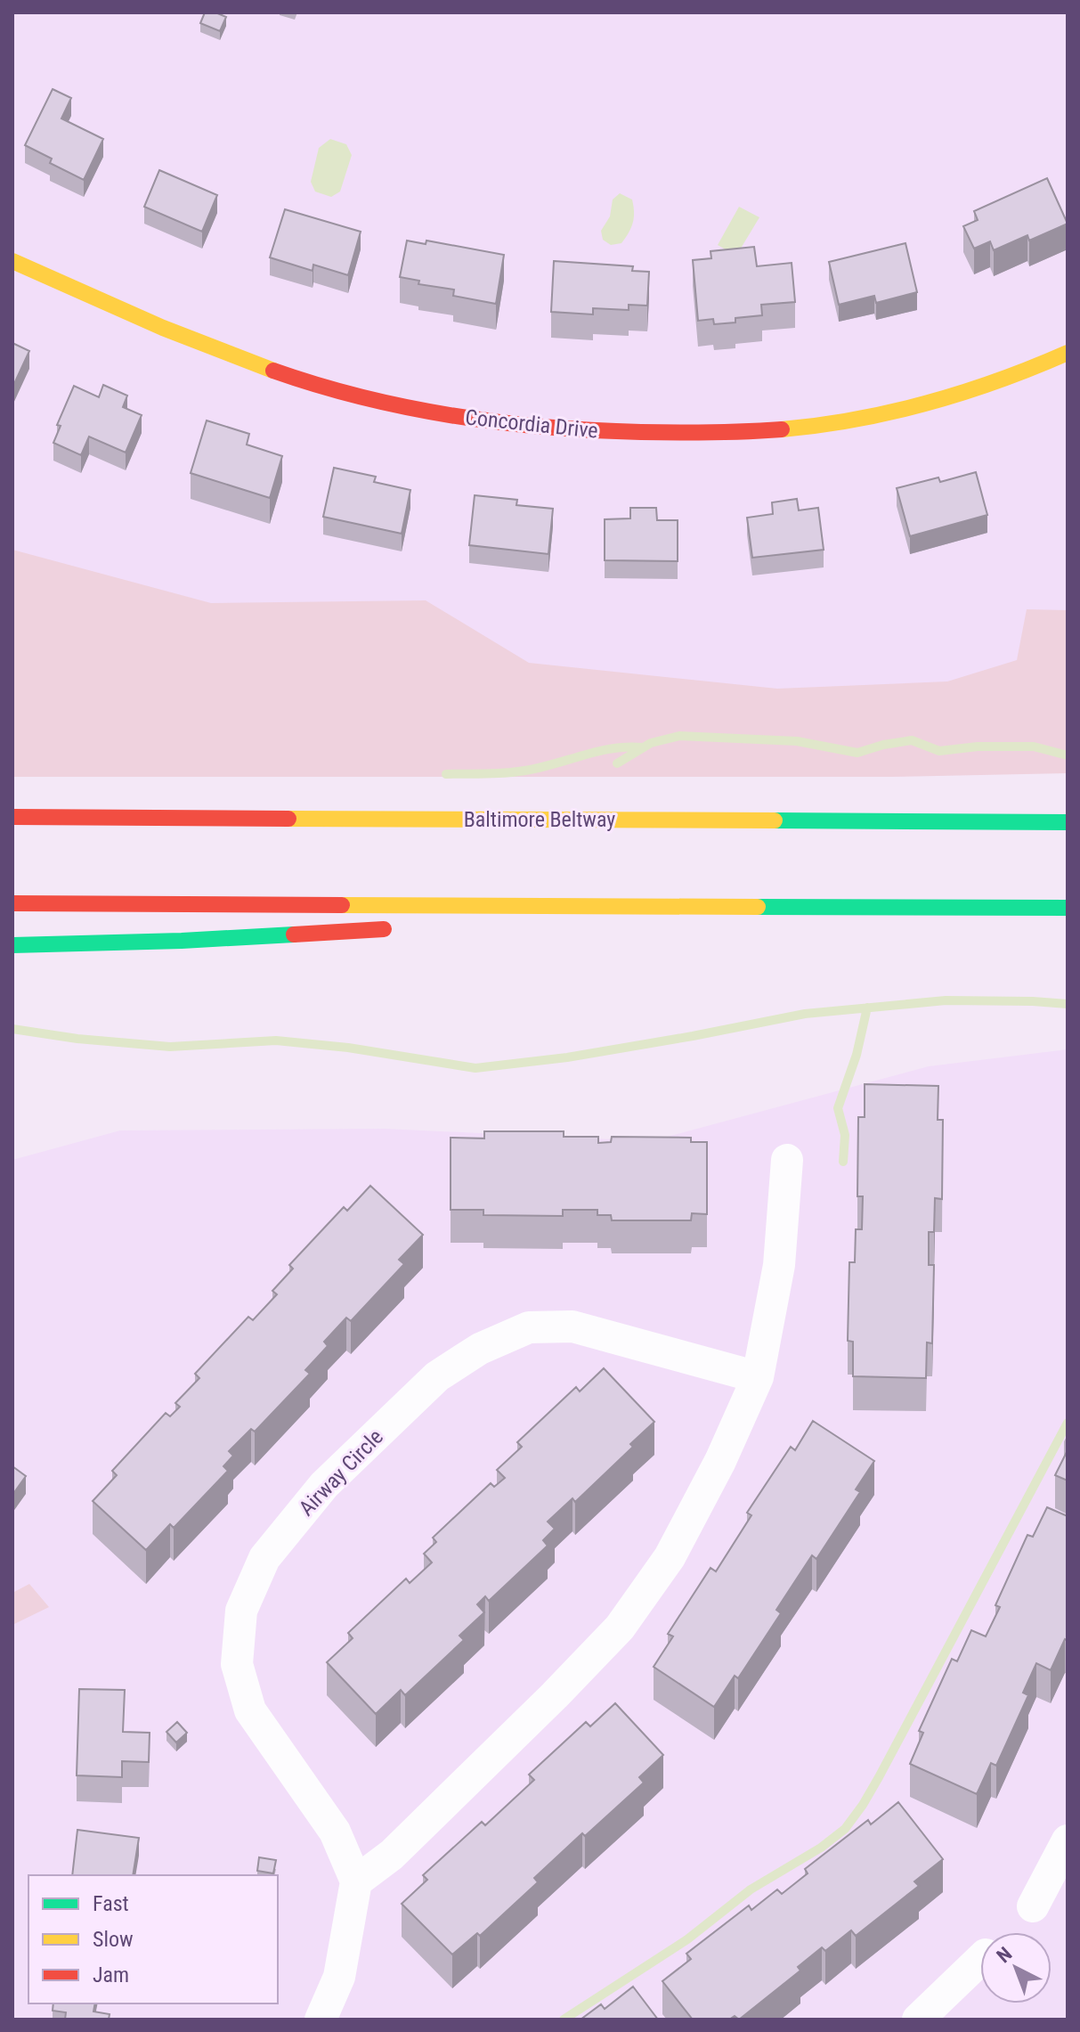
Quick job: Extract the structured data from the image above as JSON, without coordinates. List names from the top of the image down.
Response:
{
  "streets": {
    "main road": ["Concordia Drive", "Baltimore Beltway"],
    "street": ["Airway Circle"]
  },
  "legend": ["Fast", "Slow", "Jam"],
  "north": "top left"
}
